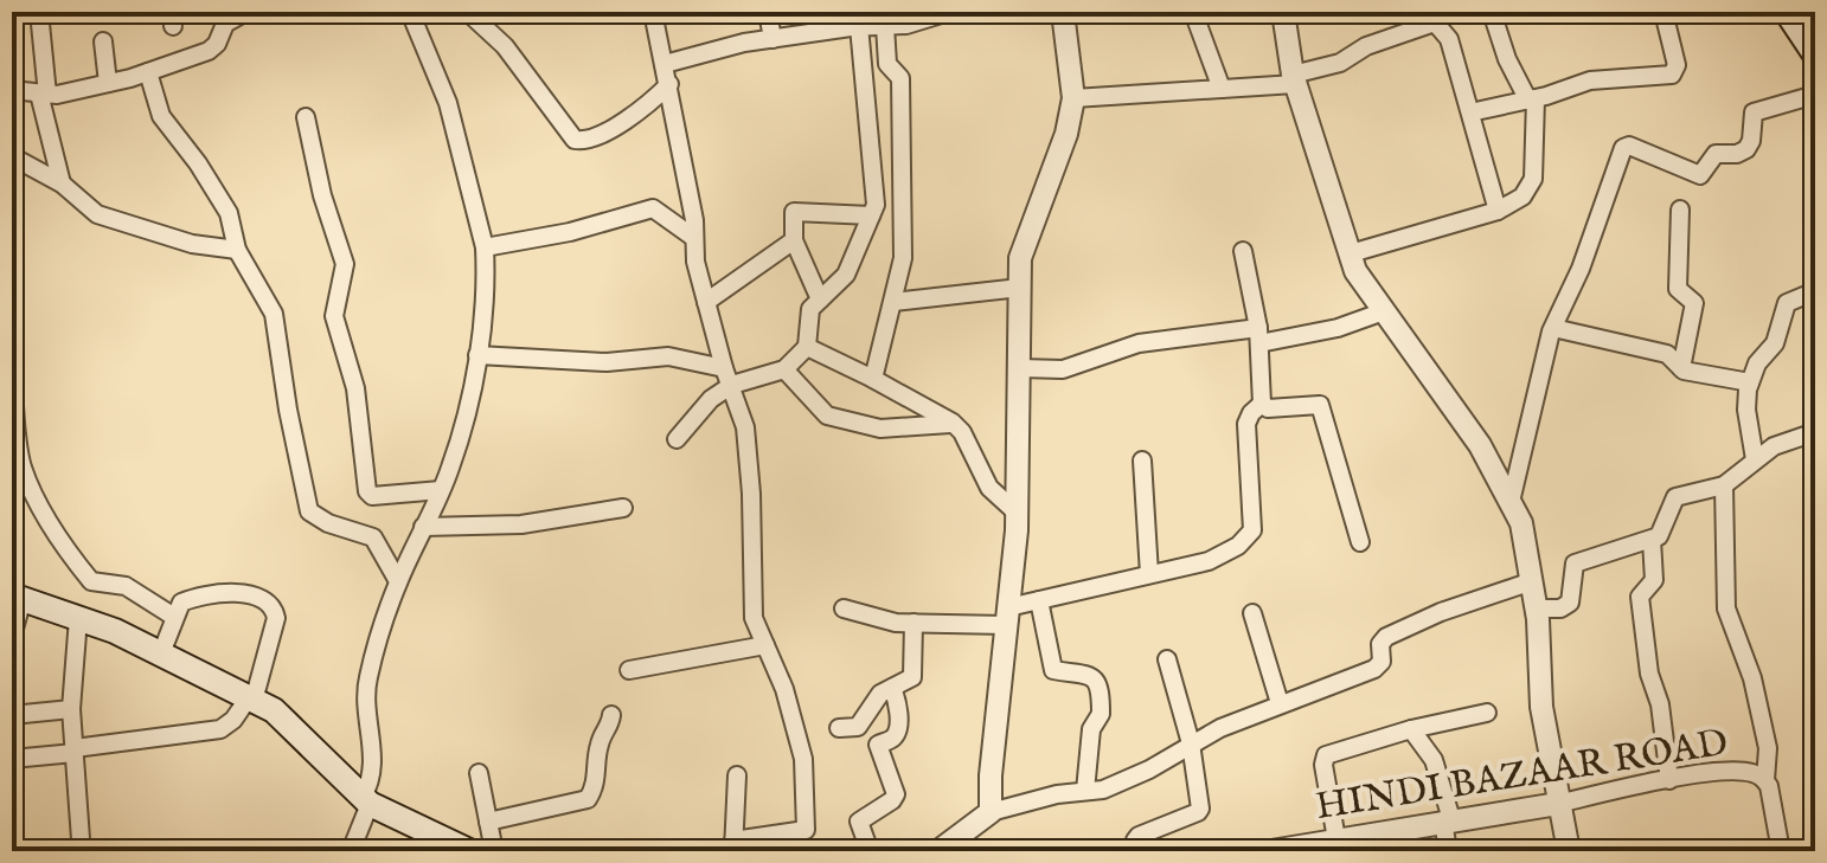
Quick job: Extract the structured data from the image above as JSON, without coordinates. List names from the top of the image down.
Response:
{
  "streets": {
    "street": ["HINDI BAZAAR ROAD"]
  }
}
